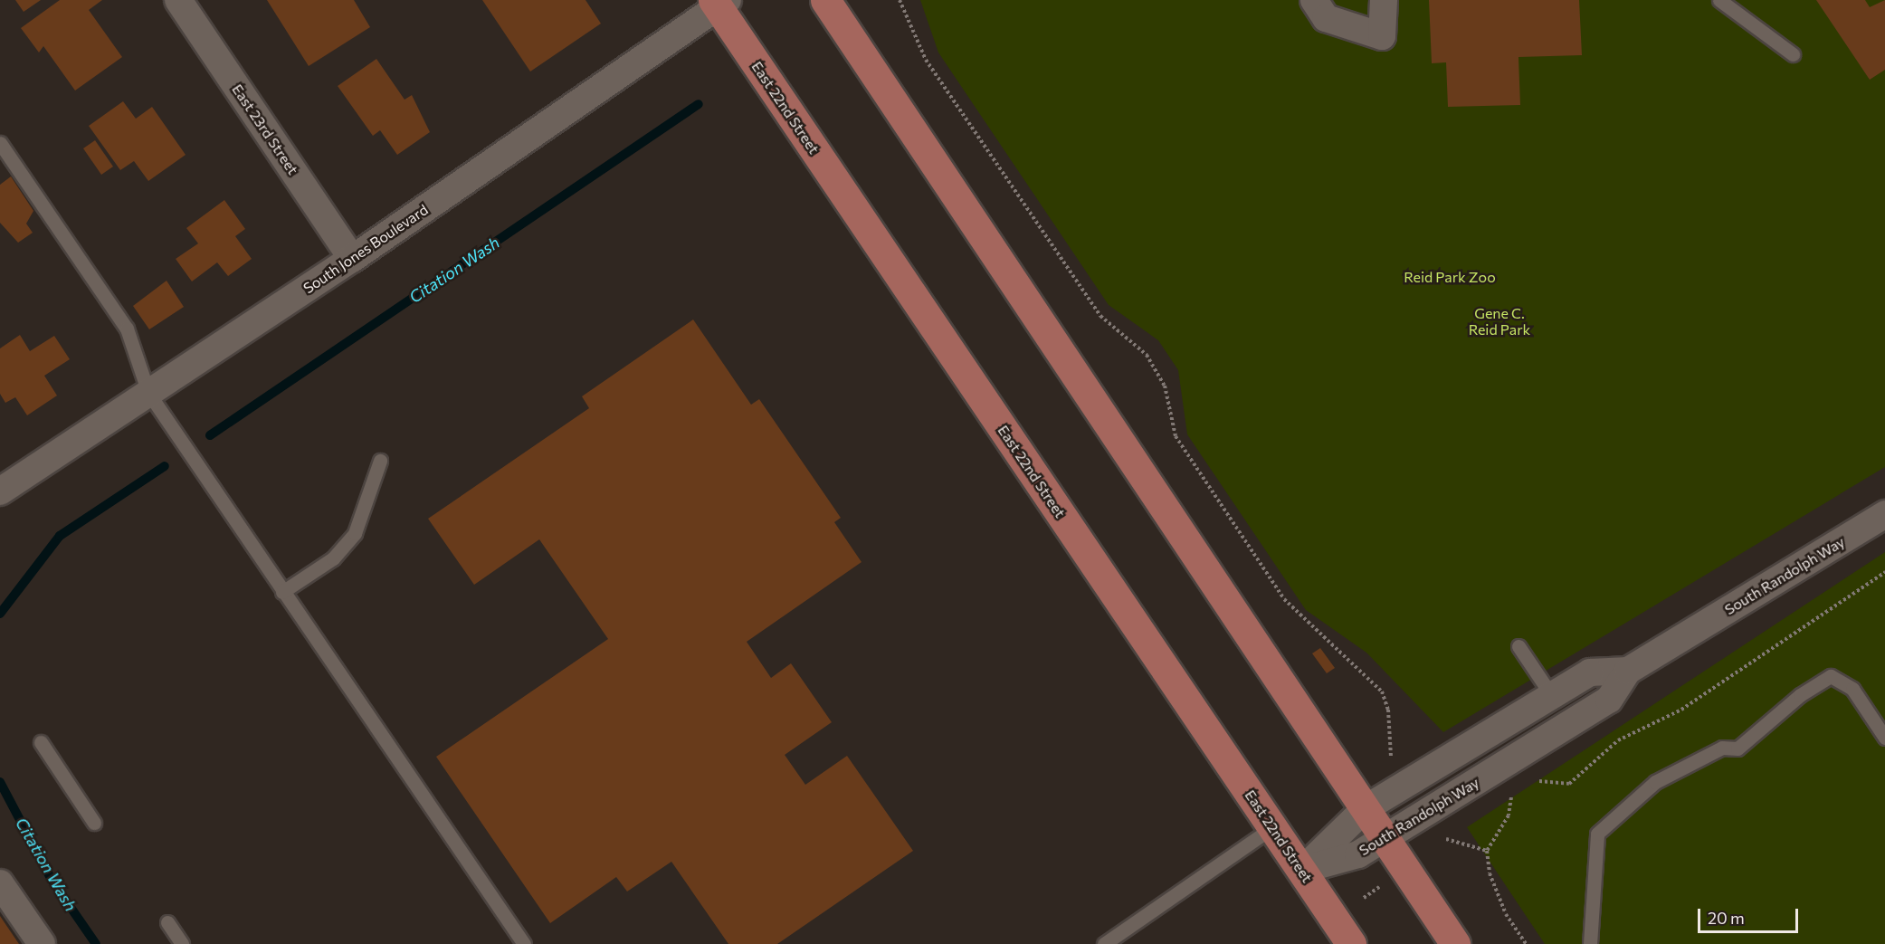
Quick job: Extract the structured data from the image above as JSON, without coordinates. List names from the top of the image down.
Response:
{
  "streets": {
    "main road": ["East 22nd Street"],
    "street": ["East 23rd Street", "South Jones Boulevard", "South Randolph Way"]
  },
  "crossings": [
    ["East 22nd Street", "South Jones Boulevard"],
    ["East 22nd Street", "South Randolph Way"],
    ["East 23rd Street", "South Jones Boulevard"]
  ],
  "water": ["Citation Wash"],
  "parks": ["Reid Park Zoo", "Gene C. Reid Park"],
  "scale_bar": "20 m"
}
